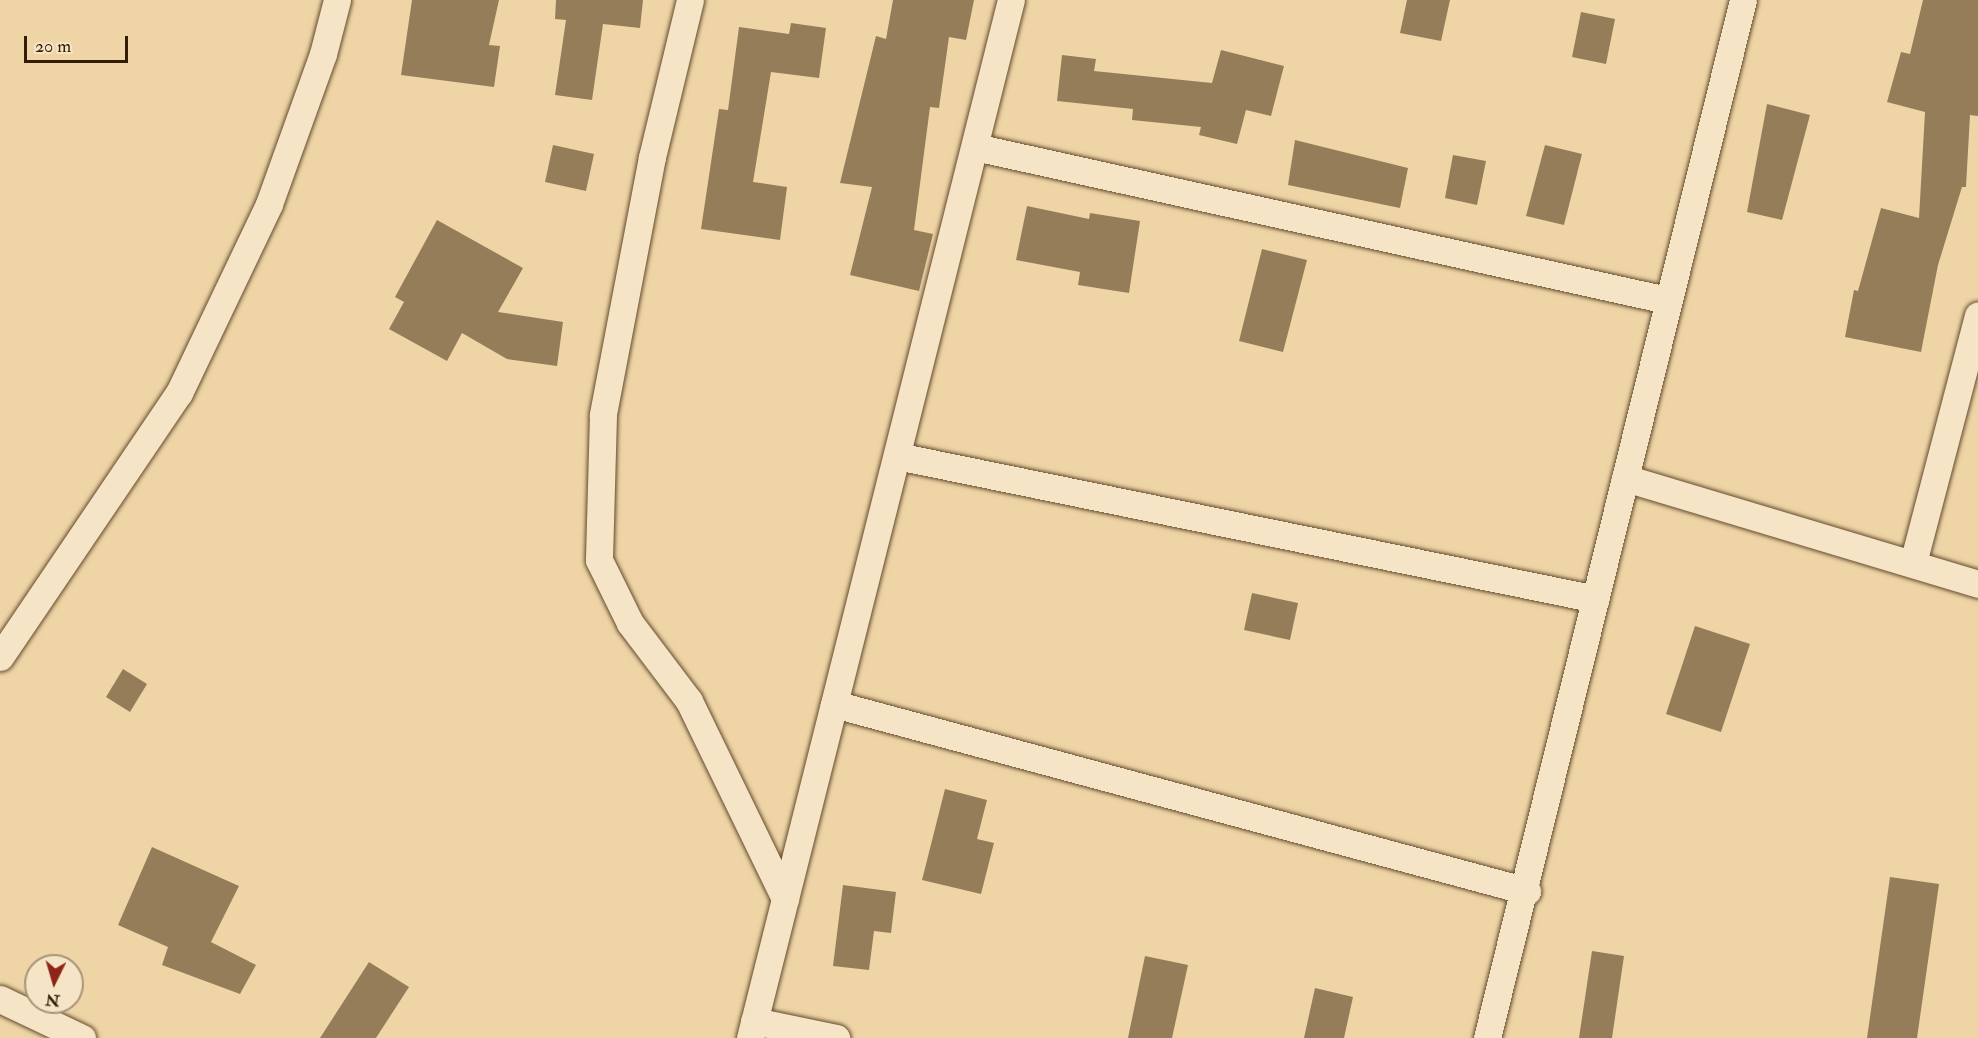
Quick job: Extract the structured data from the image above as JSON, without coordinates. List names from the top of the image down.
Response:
{
  "scale_bar": "20 m",
  "north": "bottom"
}
